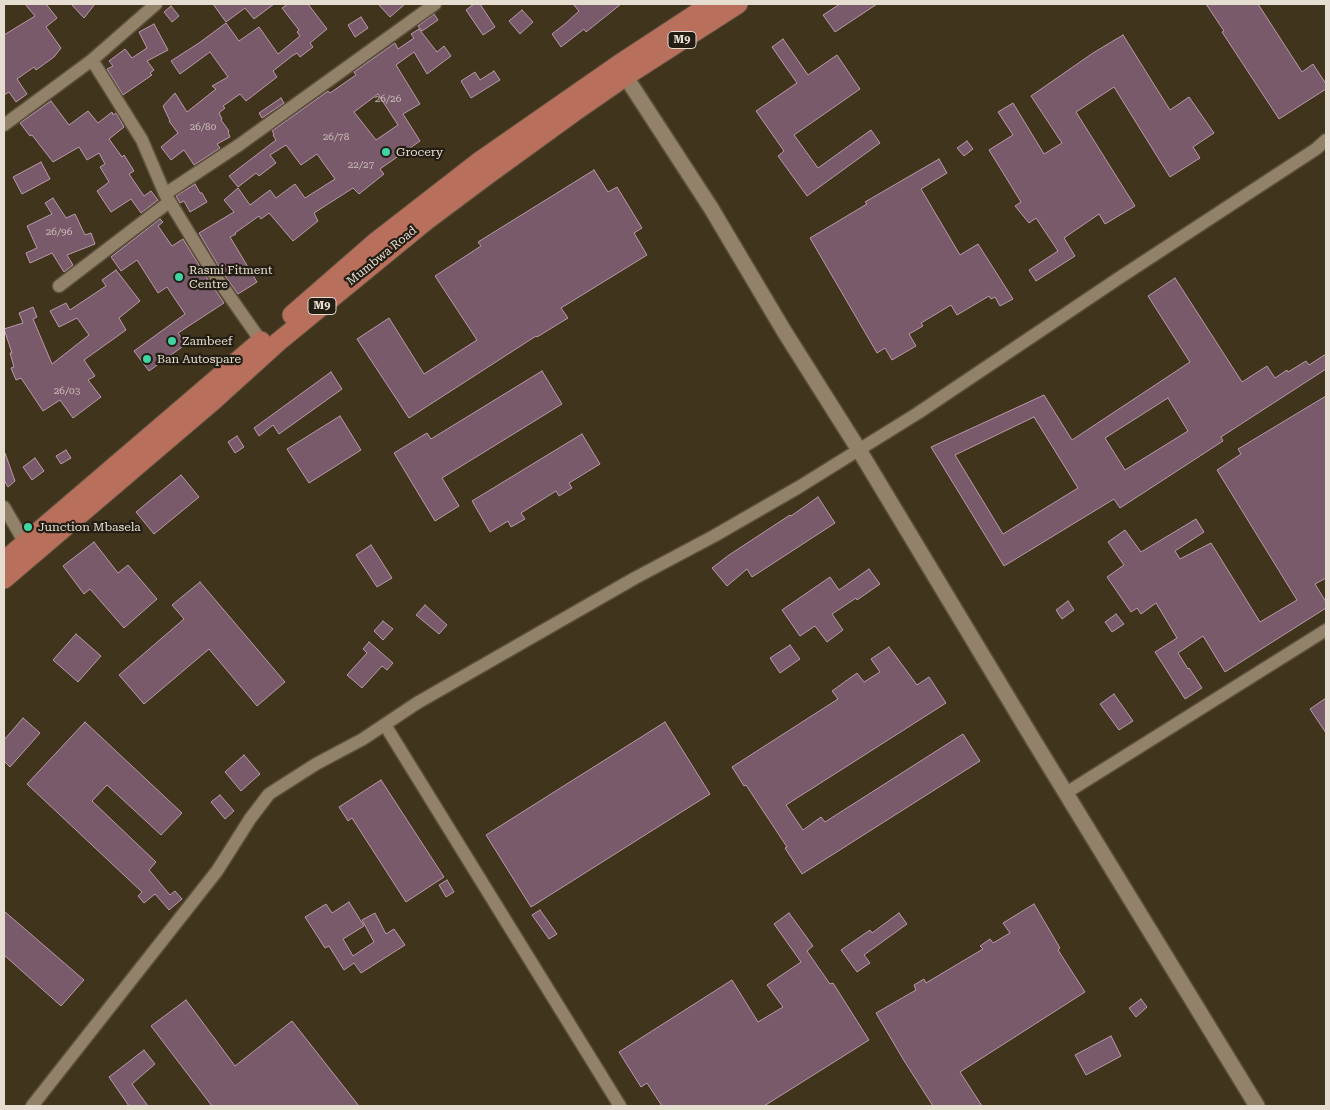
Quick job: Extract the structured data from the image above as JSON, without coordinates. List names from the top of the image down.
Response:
{
  "streets": {
    "main road": ["M9", "Mumbwa Road"]
  },
  "places": [
    "Grocery",
    "Rasmi Fitment Centre",
    "Zambeef",
    "Ban Autospare",
    "Junction Mbasela"
  ],
  "house_numbers": [
    "26/26",
    "26/80",
    "26/78",
    "22/27",
    "26/96",
    "26/03"
  ]
}
